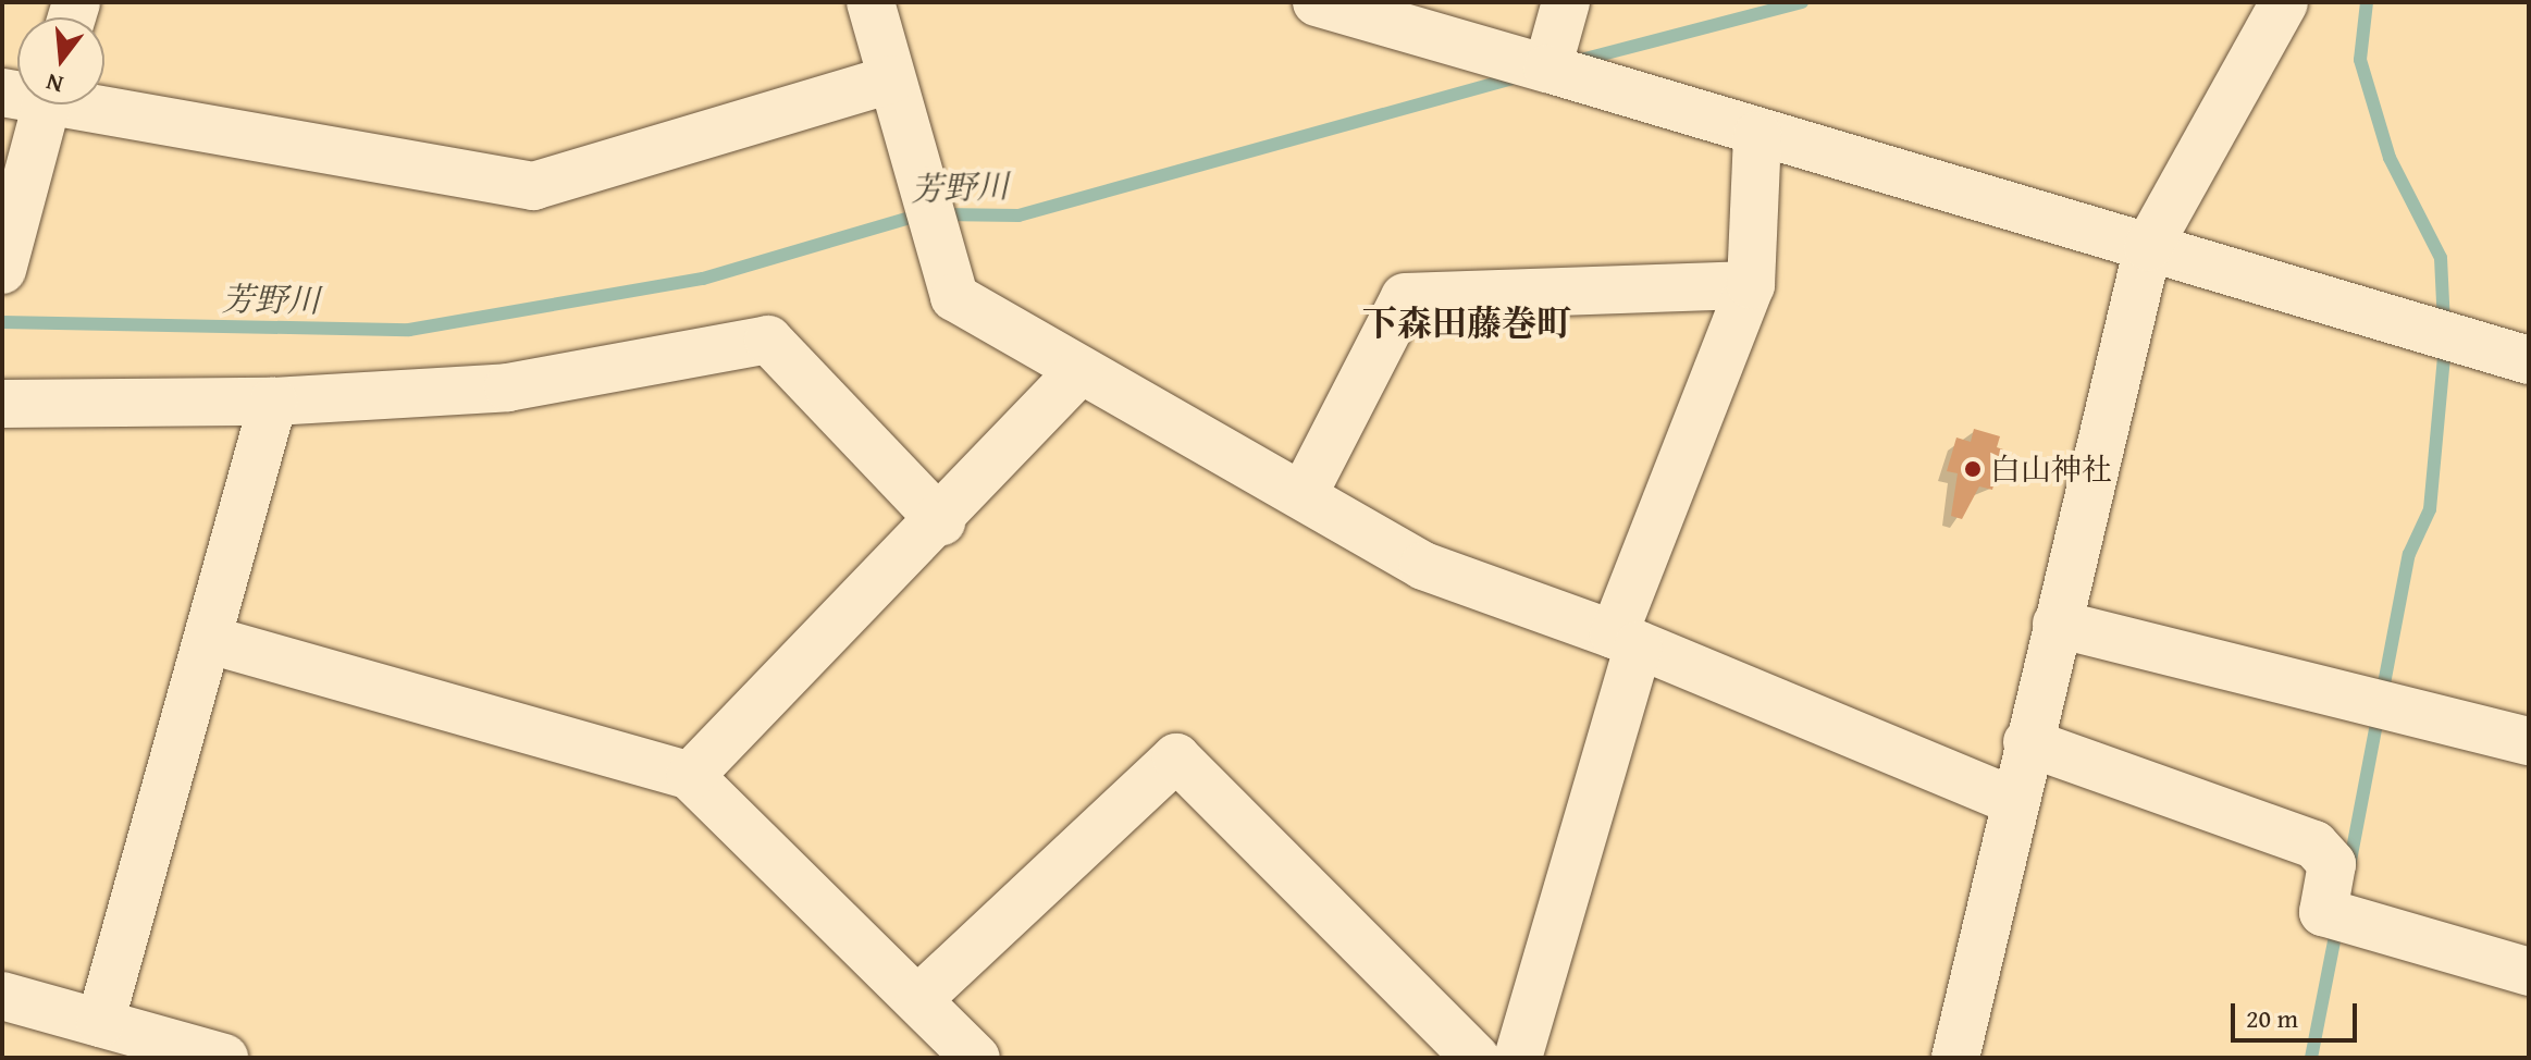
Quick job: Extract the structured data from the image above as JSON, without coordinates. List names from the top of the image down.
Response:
{
  "districts": ["下森田藤巻町"],
  "water": ["芳野川"],
  "places": ["白山神社"],
  "scale_bar": "20 m",
  "north": "bottom"
}
